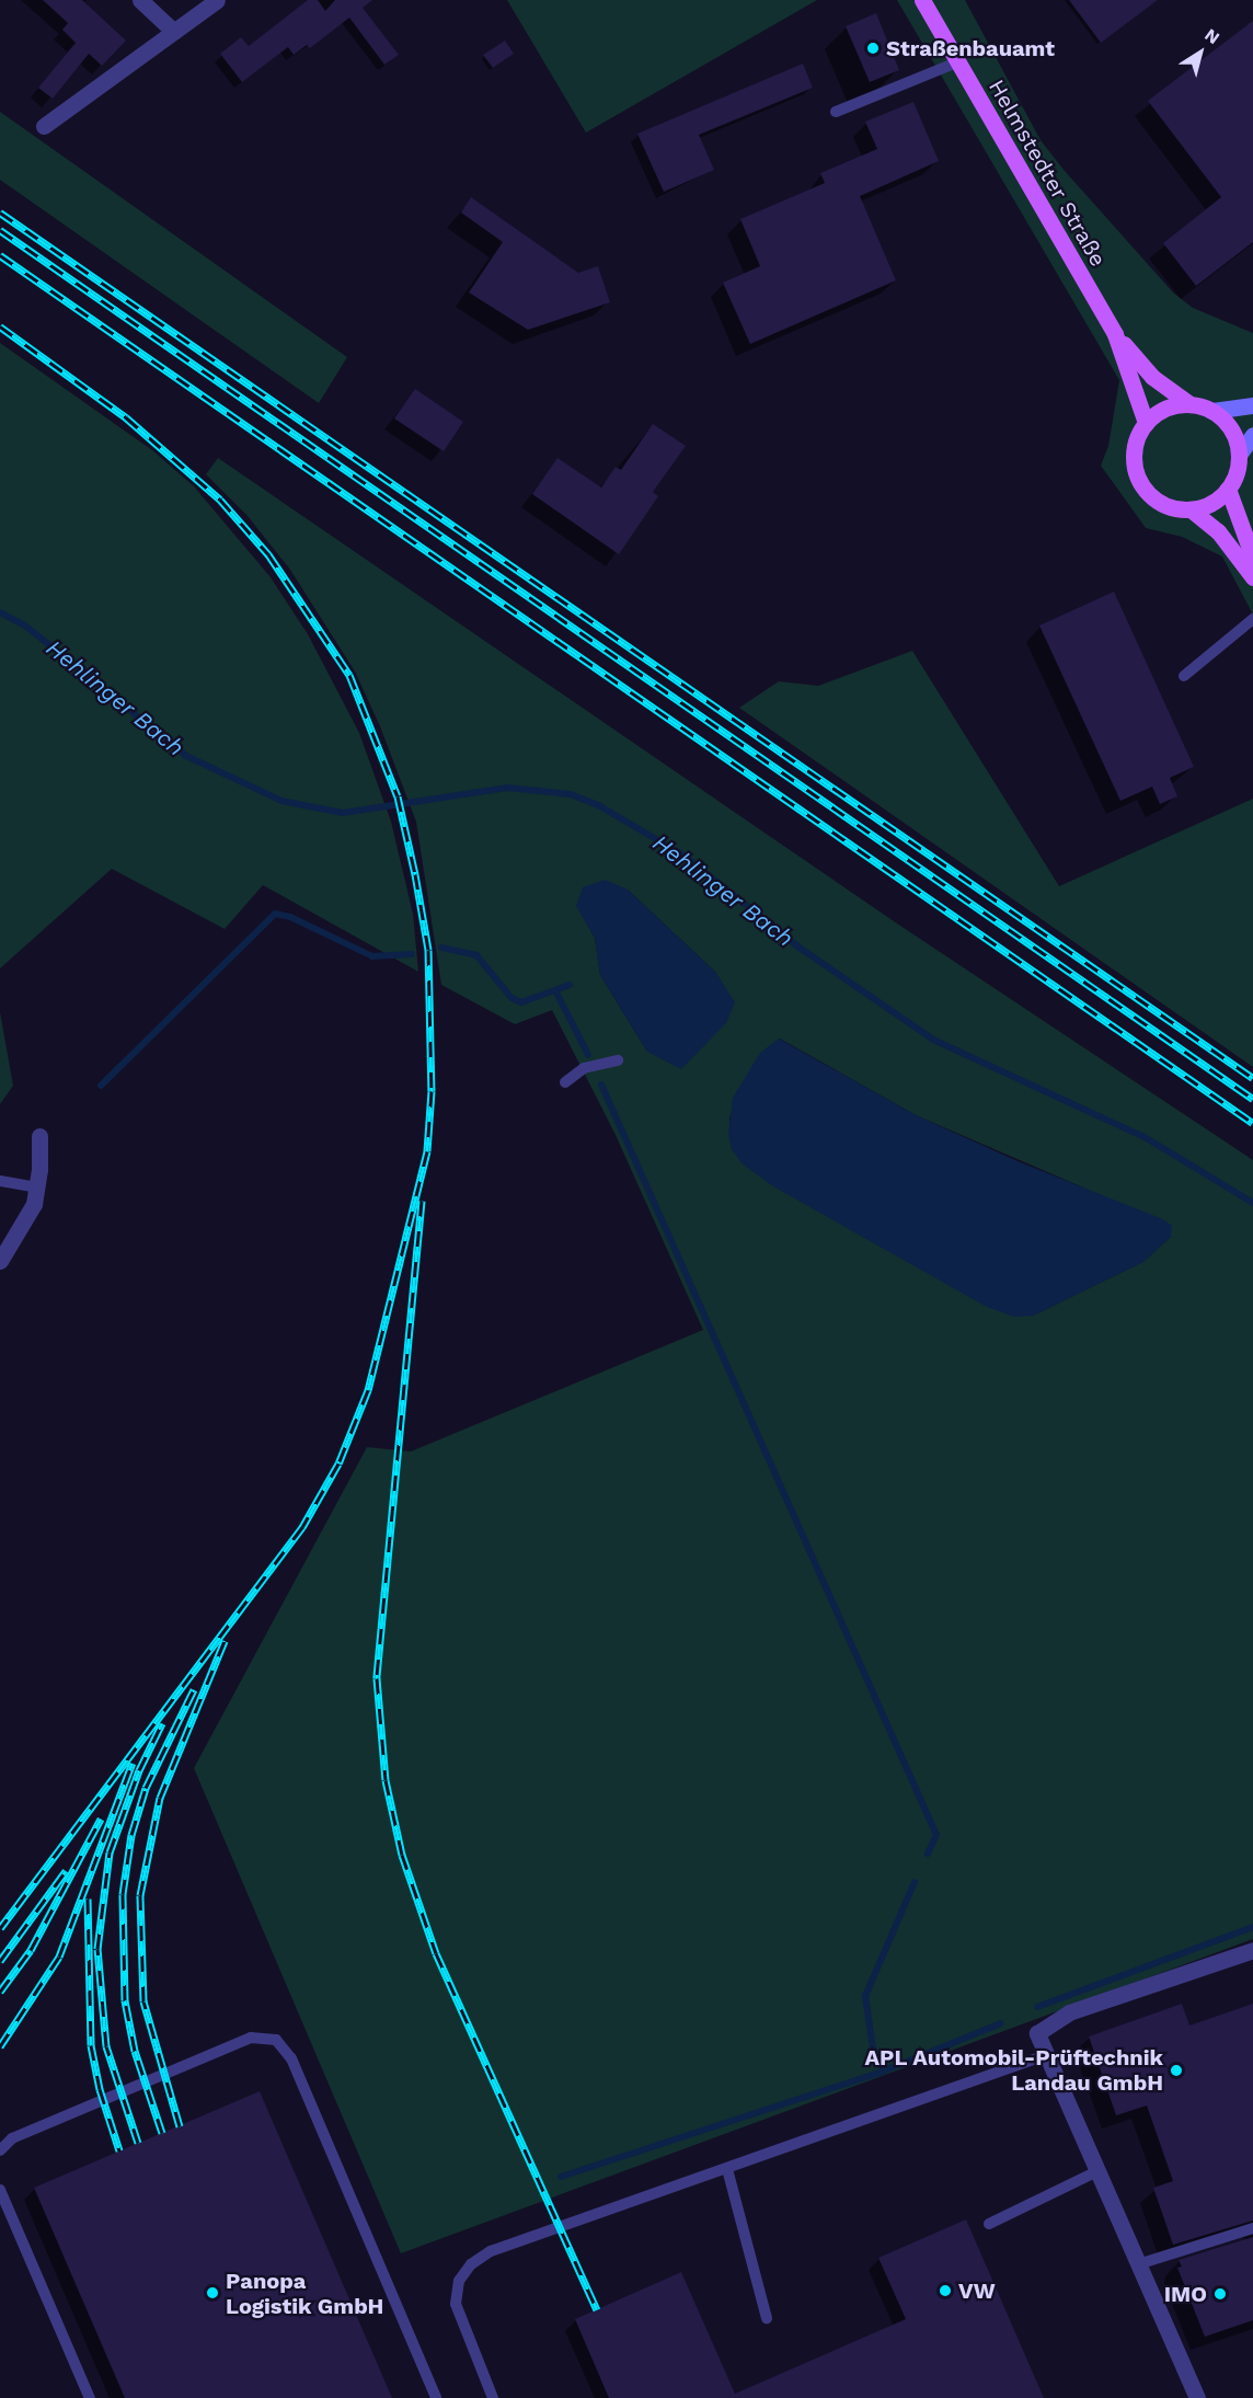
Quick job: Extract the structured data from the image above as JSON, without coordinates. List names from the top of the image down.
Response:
{
  "streets": {
    "main road": ["Helmstedter Straße"]
  },
  "water": ["Hehlinger Bach"],
  "places": [
    "Straßenbauamt",
    "APL Automobil-Prüftechnik Landau GmbH",
    "VW",
    "Panopa Logistik GmbH",
    "IMO"
  ],
  "north": "top right"
}
